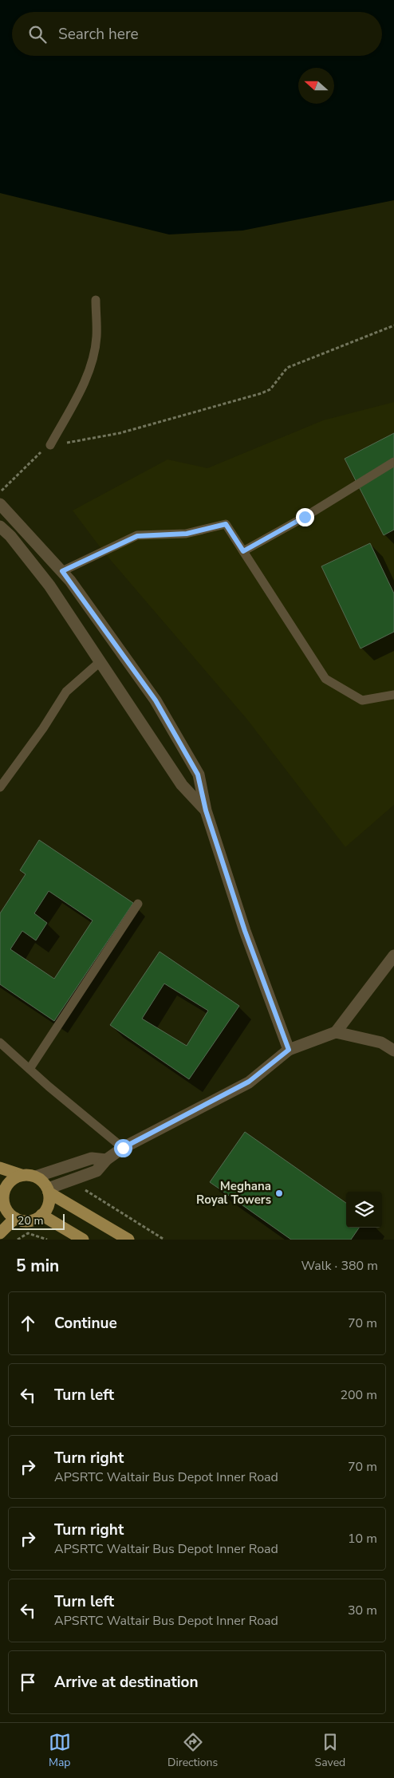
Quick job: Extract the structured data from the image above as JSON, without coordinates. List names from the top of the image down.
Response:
{
  "places": ["Meghana Royal Towers"],
  "scale_bar": "20 m",
  "north": "left",
  "page": {
    "search": "Search here",
    "scale": "20 m",
    "heading": ["5 min", "Walk · 380 m"],
    "list": [
      ["Continue", "70 m"],
      ["Turn left", "200 m"],
      ["Turn right", "APSRTC Waltair Bus Depot Inner Road", "70 m"],
      ["Turn right", "APSRTC Waltair Bus Depot Inner Road", "10 m"],
      ["Turn left", "APSRTC Waltair Bus Depot Inner Road", "30 m"],
      "Arrive at destination"
    ],
    "nav": ["Map", "Directions", "Saved"]
  }
}
